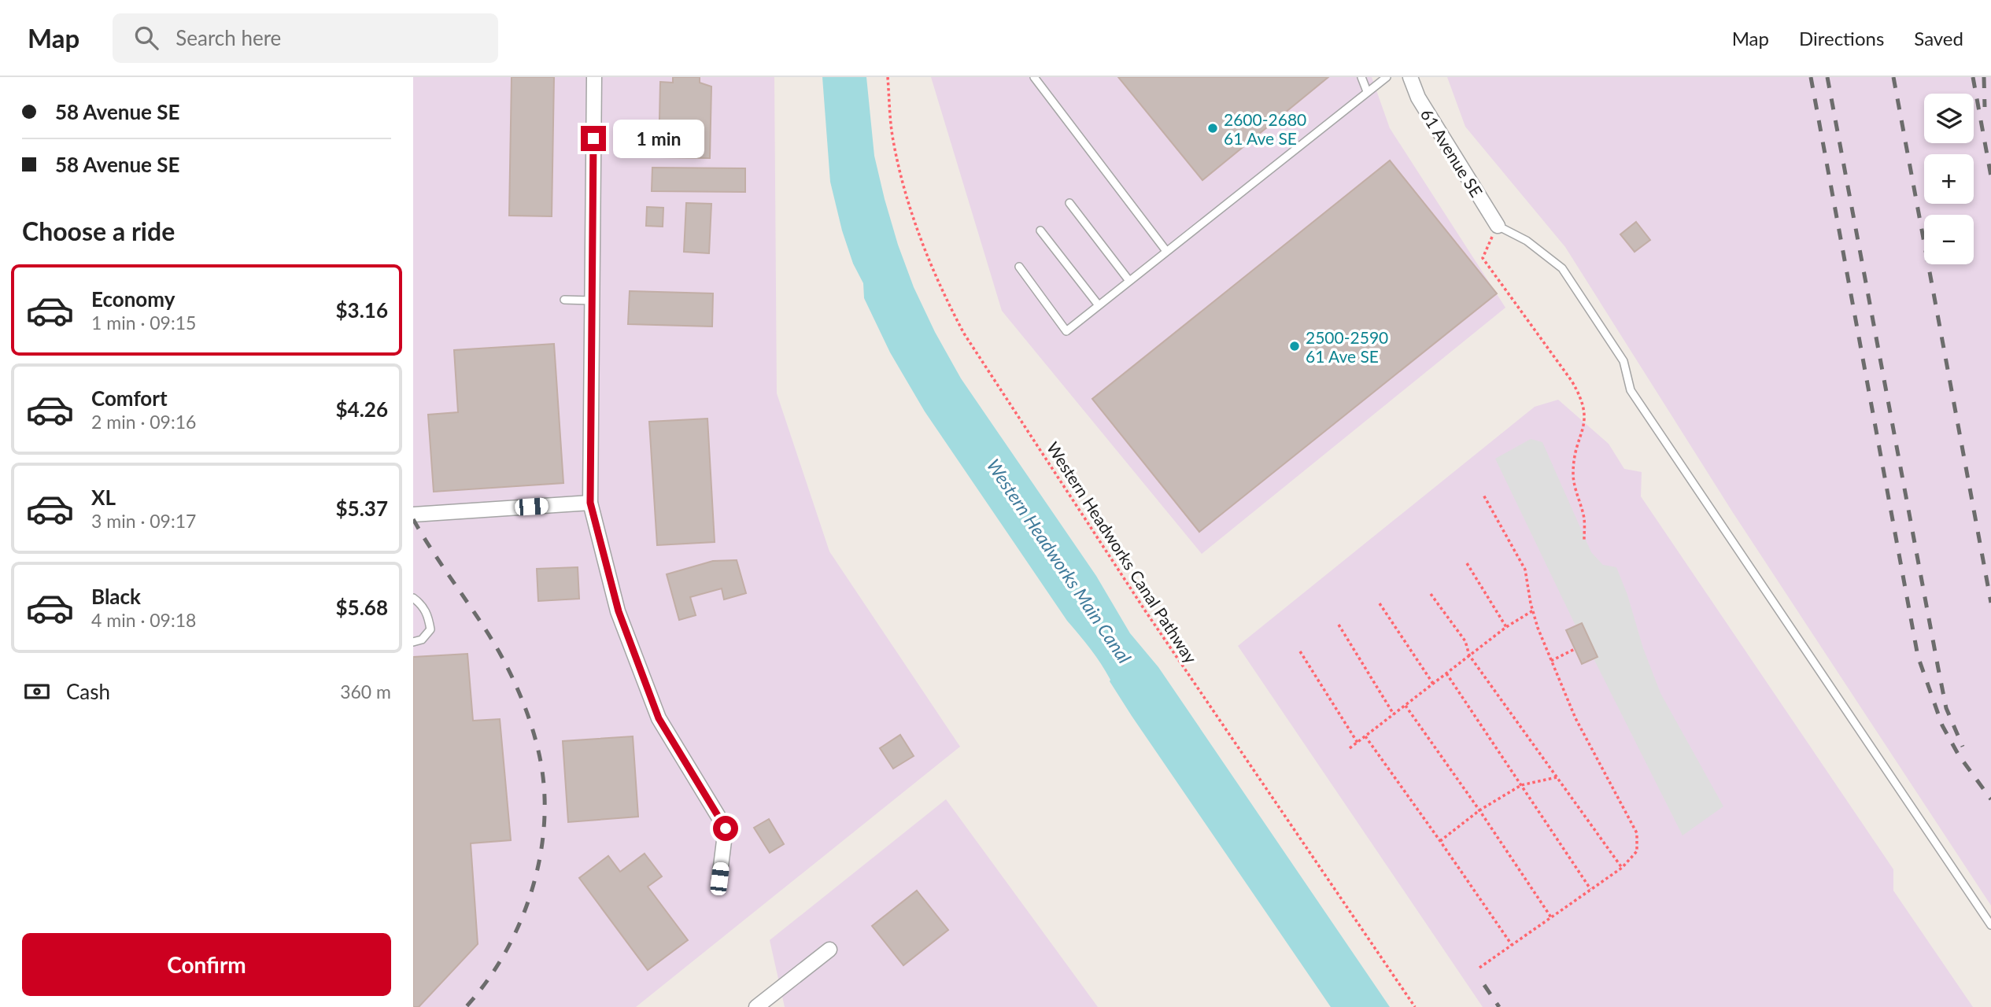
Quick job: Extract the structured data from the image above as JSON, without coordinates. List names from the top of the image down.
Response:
{
  "streets": {
    "street": ["61 Avenue SE"],
    "path": ["Western Headworks Canal Pathway"]
  },
  "water": ["Western Headworks Main Canal"],
  "places": ["2600-2680 61 Ave SE", "2500-2590 61 Ave SE"],
  "page": {
    "header": "Map",
    "search": "Search here",
    "nav": ["Map", "Directions", "Saved"],
    "banner": ["58 Avenue SE", "58 Avenue SE"],
    "map_buttons": ["+", "−"],
    "bubble": "1 min",
    "heading": "Choose a ride",
    "list": [
      {
        "name": "Economy",
        "note": "1 min · 09:15",
        "value": "$3.16"
      },
      {
        "name": "Comfort",
        "note": "2 min · 09:16",
        "value": "$4.26"
      },
      {
        "name": "XL",
        "note": "3 min · 09:17",
        "value": "$5.37"
      },
      {
        "name": "Black",
        "note": "4 min · 09:18",
        "value": "$5.68"
      }
    ],
    "pay": ["Cash", "360 m"],
    "buttons": "Confirm"
  }
}
